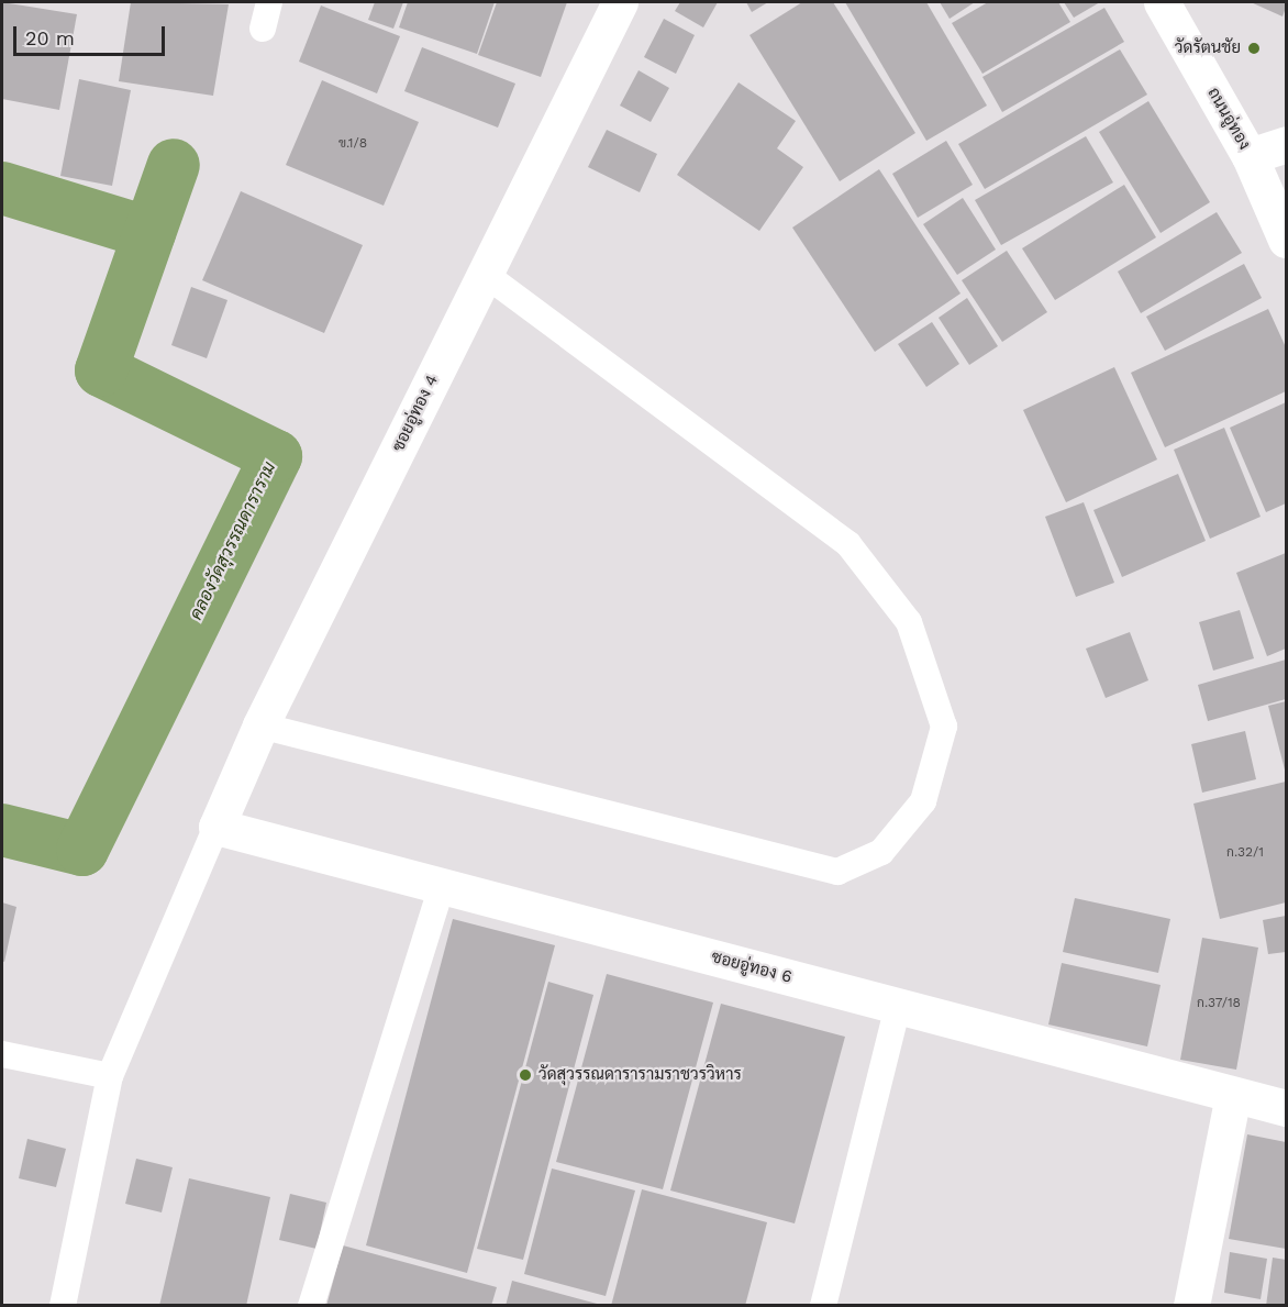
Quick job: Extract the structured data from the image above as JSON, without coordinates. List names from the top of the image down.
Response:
{
  "streets": {
    "street": ["ถนนอู่ทอง", "ซอยอู่ทอง 4", "ซอยอู่ทอง 6"]
  },
  "crossings": [
    ["ซอยอู่ทอง 4", "ซอยอู่ทอง 6"]
  ],
  "water": ["คลองวัดสุวรรณดาราราม"],
  "places": ["วัดรัตนชัย", "วัดสุวรรณดารารามราชวรวิหาร"],
  "house_numbers": ["ข.1/8", "ก.32/1", "ก.37/18"],
  "scale_bar": "20 m"
}
